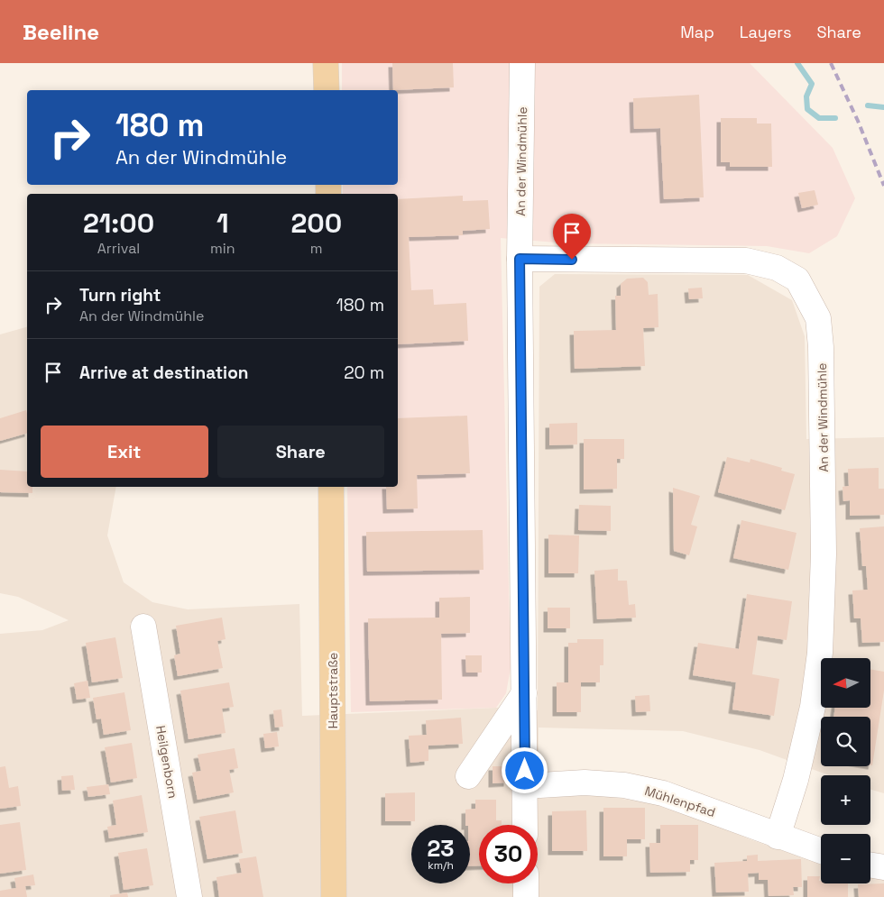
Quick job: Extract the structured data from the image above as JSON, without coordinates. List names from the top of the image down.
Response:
{
  "streets": {
    "main road": ["Hauptstraße"],
    "street": ["An der Windmühle", "Heilgenborn", "Mühlenpfad"]
  },
  "crossings": [
    ["An der Windmühle", "Mühlenpfad"]
  ],
  "north": "left",
  "page": {
    "header": "Beeline",
    "nav": ["Map", "Layers", "Share"],
    "turn": ["180 m", "An der Windmühle"],
    "eta": [
      "21:00",
      "Arrival",
      "1",
      "min",
      "200",
      "m"
    ],
    "list": [
      {
        "name": "Turn right",
        "note": "An der Windmühle",
        "value": "180 m"
      },
      {
        "name": "Arrive at destination",
        "value": "20 m"
      }
    ],
    "buttons": ["Exit", "Share"],
    "map_buttons": ["+", "−"],
    "speed": "23 km/h",
    "limit": "30"
  }
}
